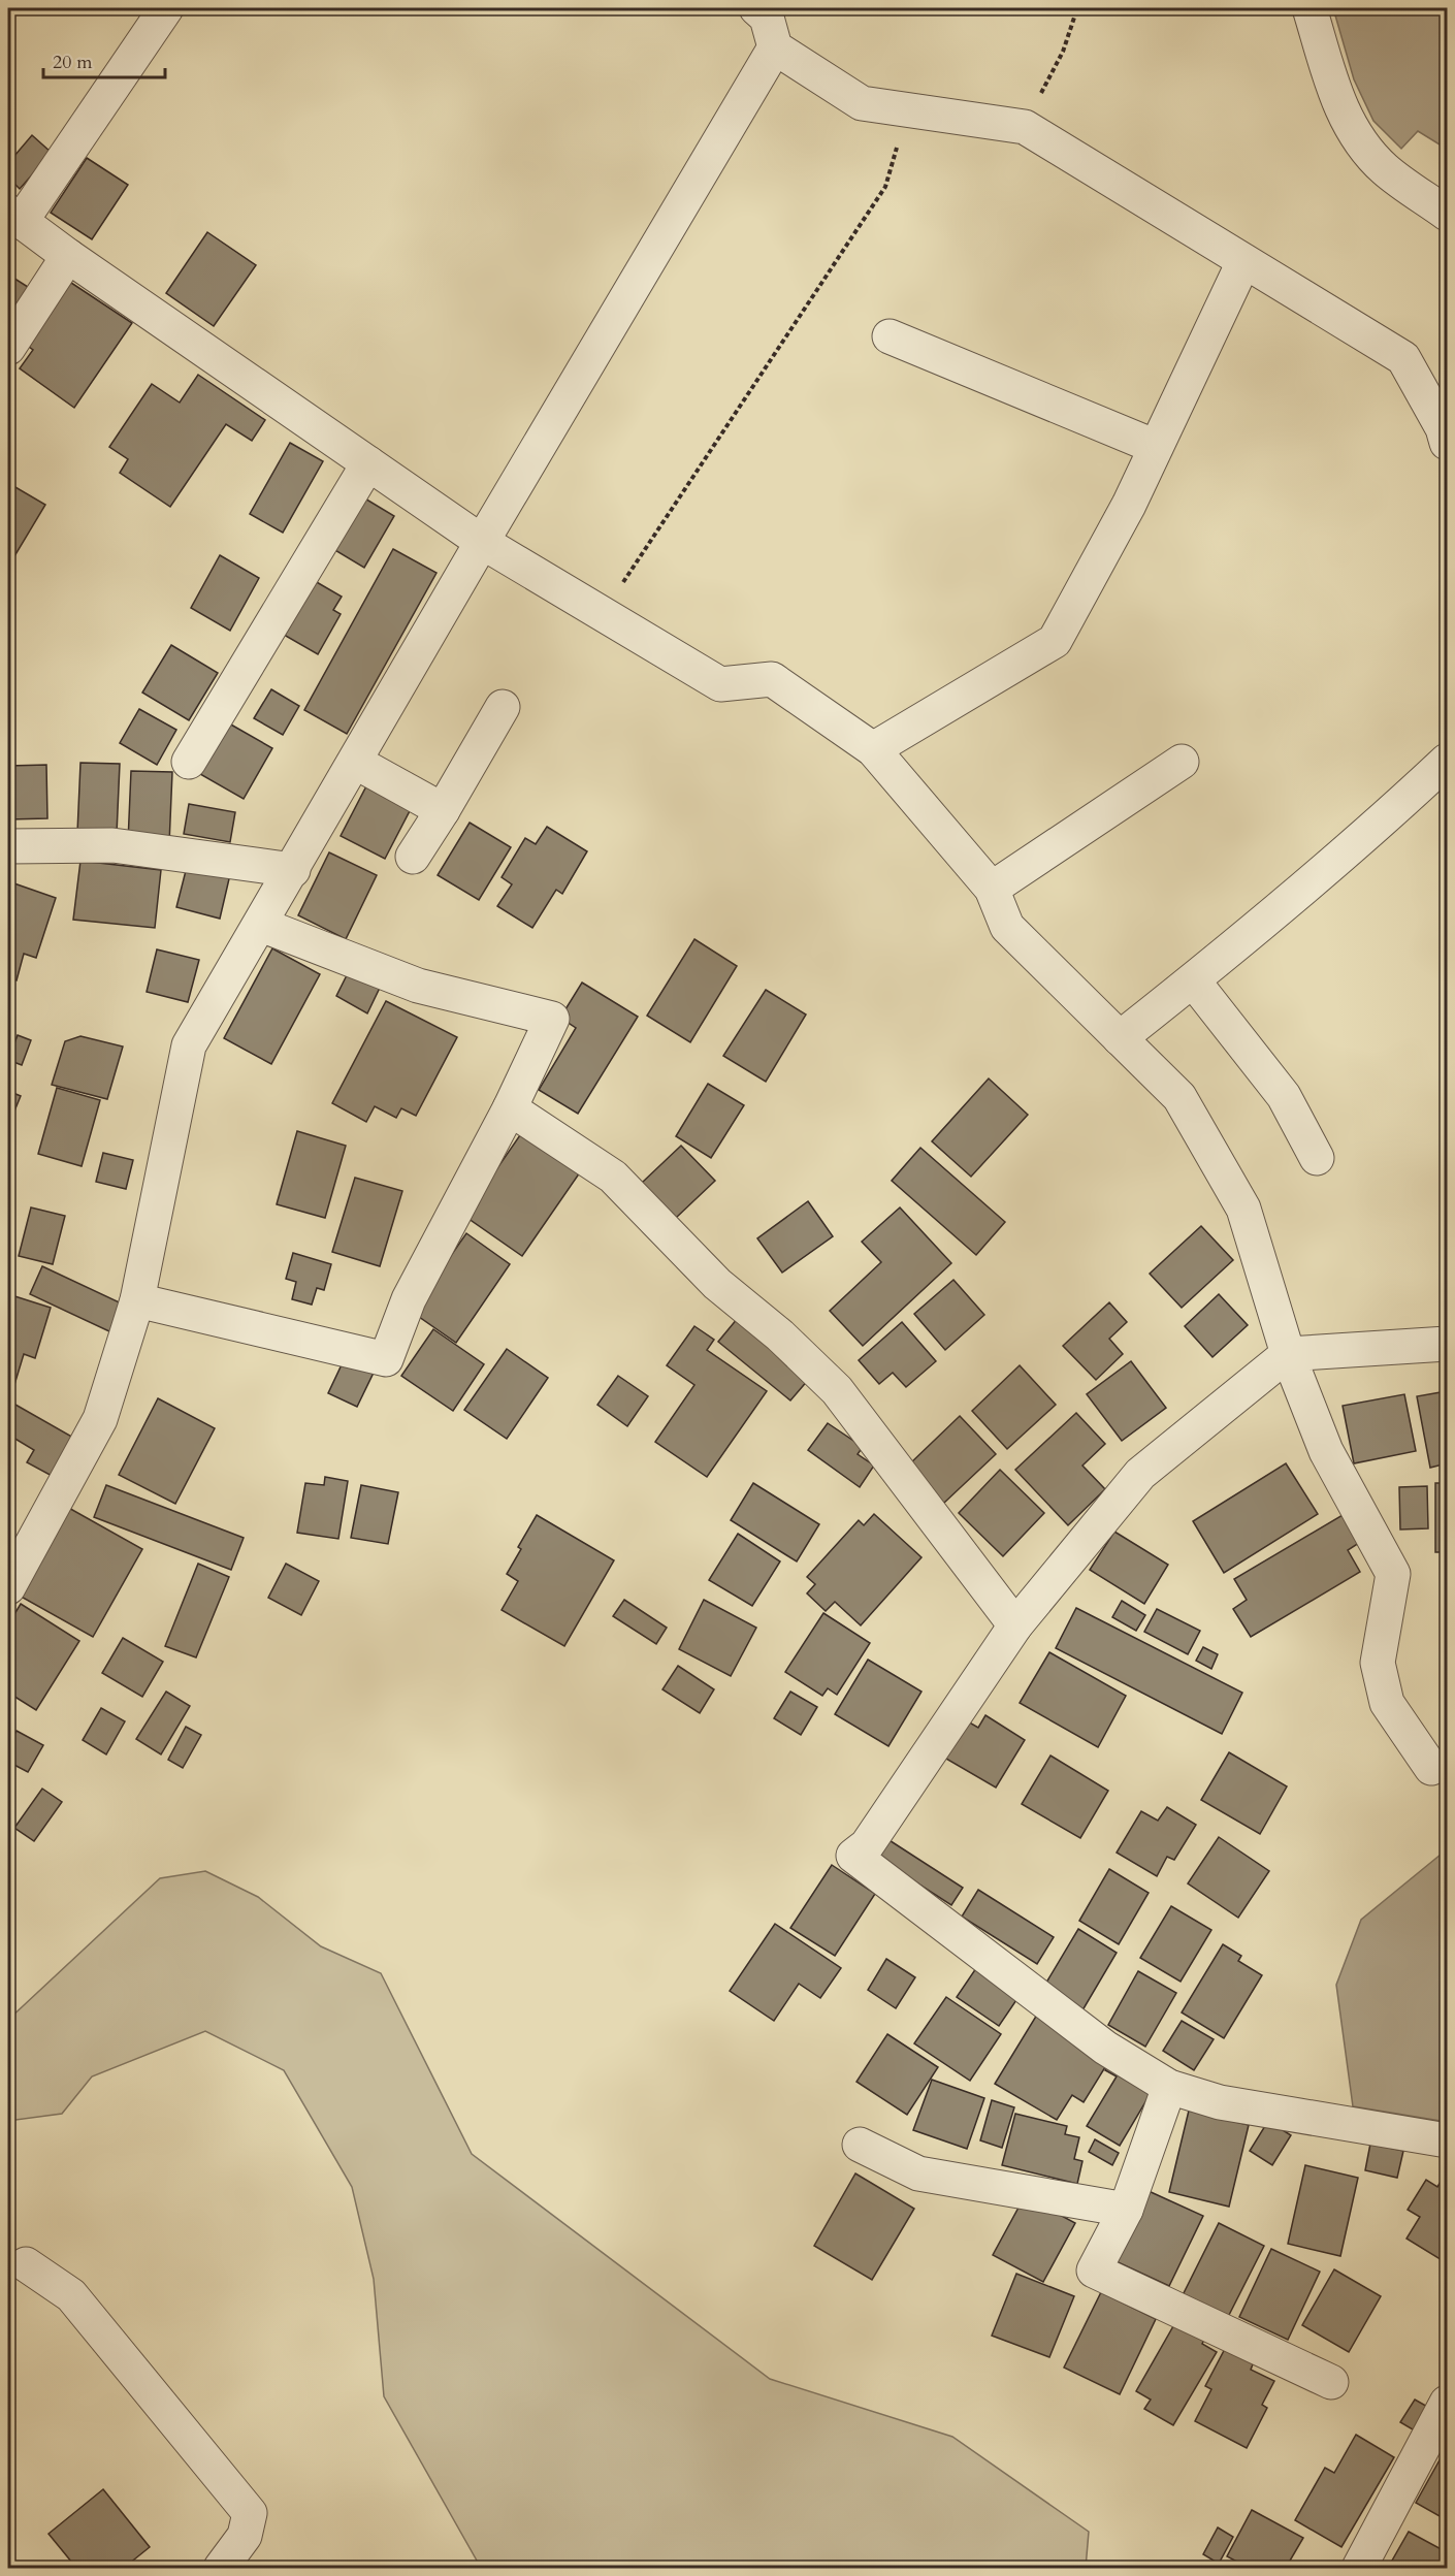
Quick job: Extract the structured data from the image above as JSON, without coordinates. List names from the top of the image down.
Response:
{
  "scale_bar": "20 m"
}
